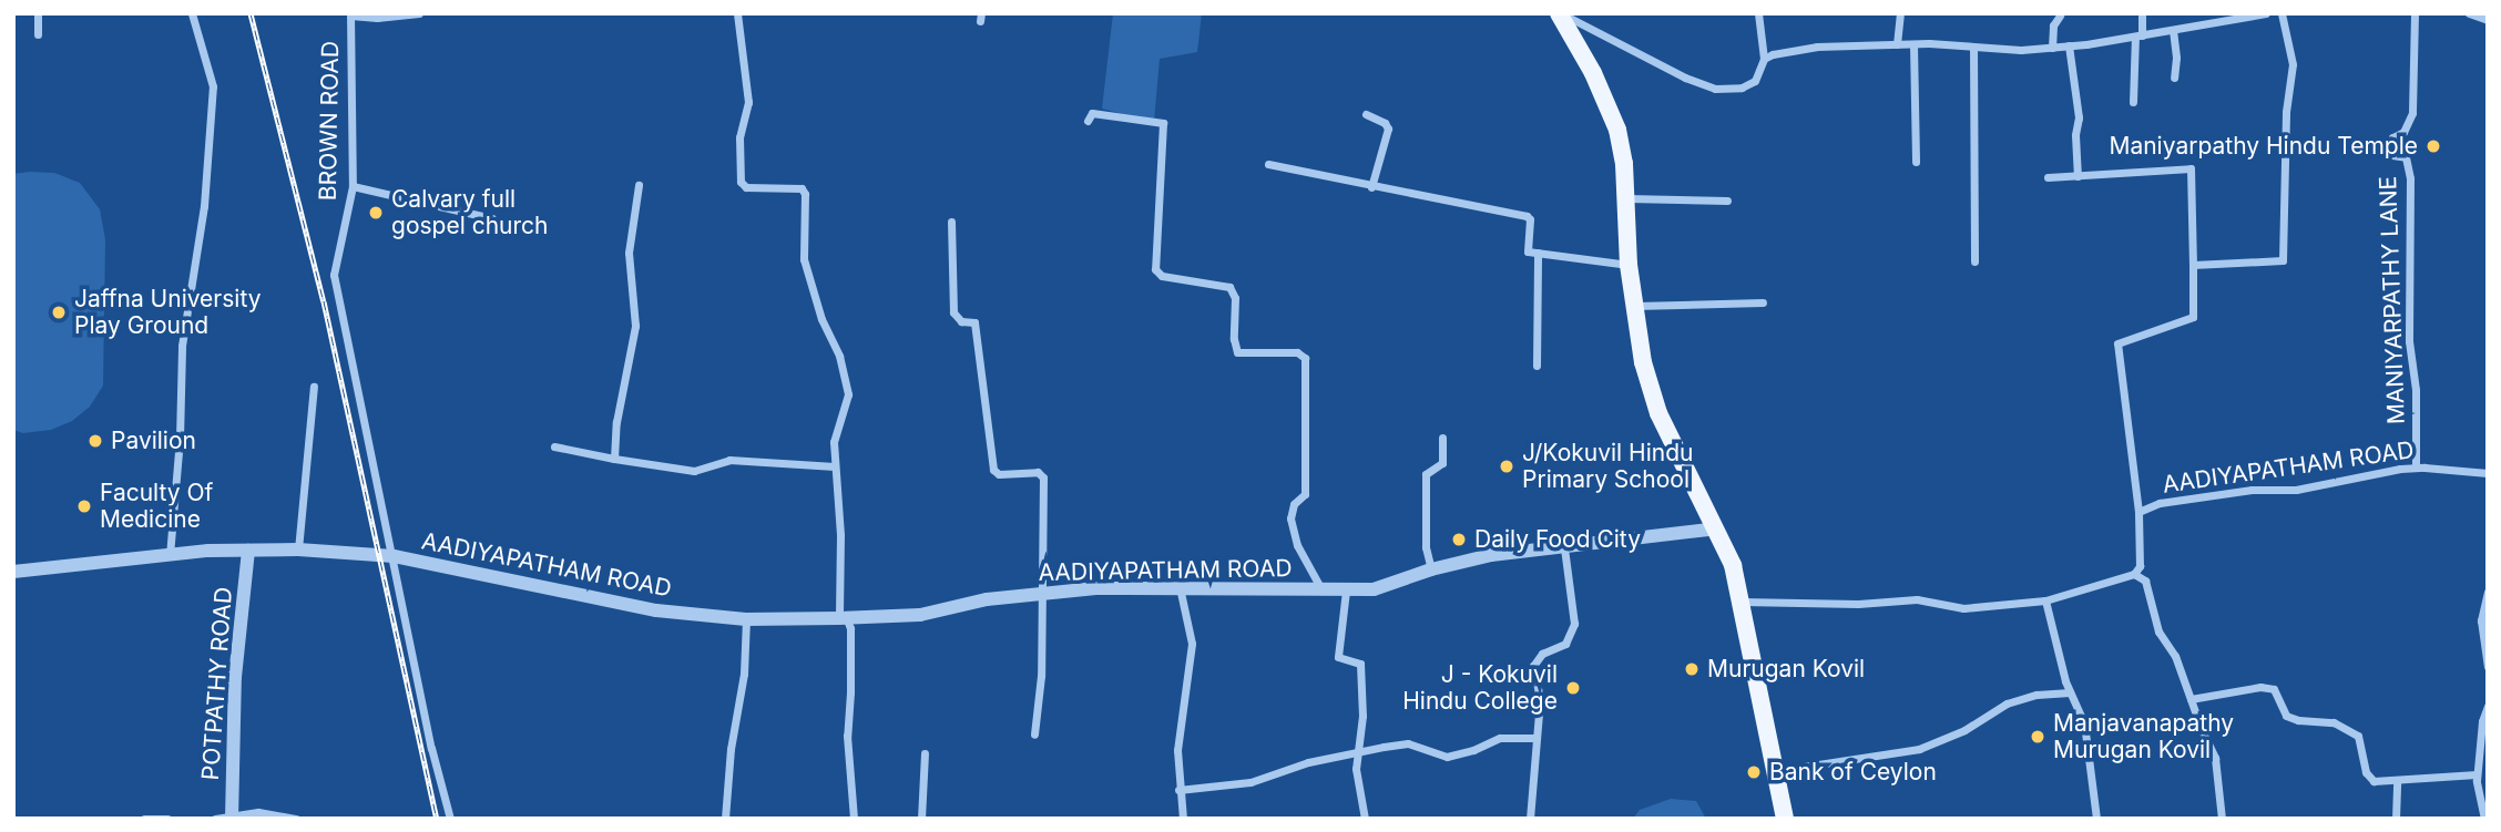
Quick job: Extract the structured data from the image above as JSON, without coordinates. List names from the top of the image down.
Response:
{
  "streets": {
    "street": [
      "BROWN ROAD",
      "MANIYARPATHY LANE",
      "AADIYAPATHAM ROAD",
      "POTPATHY ROAD"
    ]
  },
  "crossings": [
    ["BROWN ROAD", "AADIYAPATHAM ROAD"],
    ["MANIYARPATHY LANE", "AADIYAPATHAM ROAD"],
    ["AADIYAPATHAM ROAD", "POTPATHY ROAD"]
  ],
  "places": [
    "Maniyarpathy Hindu Temple",
    "Calvary full gospel church",
    "Jaffna University Play Ground",
    "Pavilion",
    "J/Kokuvil Hindu Primary School",
    "Faculty Of Medicine",
    "Daily Food City",
    "Murugan Kovil",
    "J - Kokuvil Hindu College",
    "Manjavanapathy Murugan Kovil",
    "Bank of Ceylon"
  ]
}
